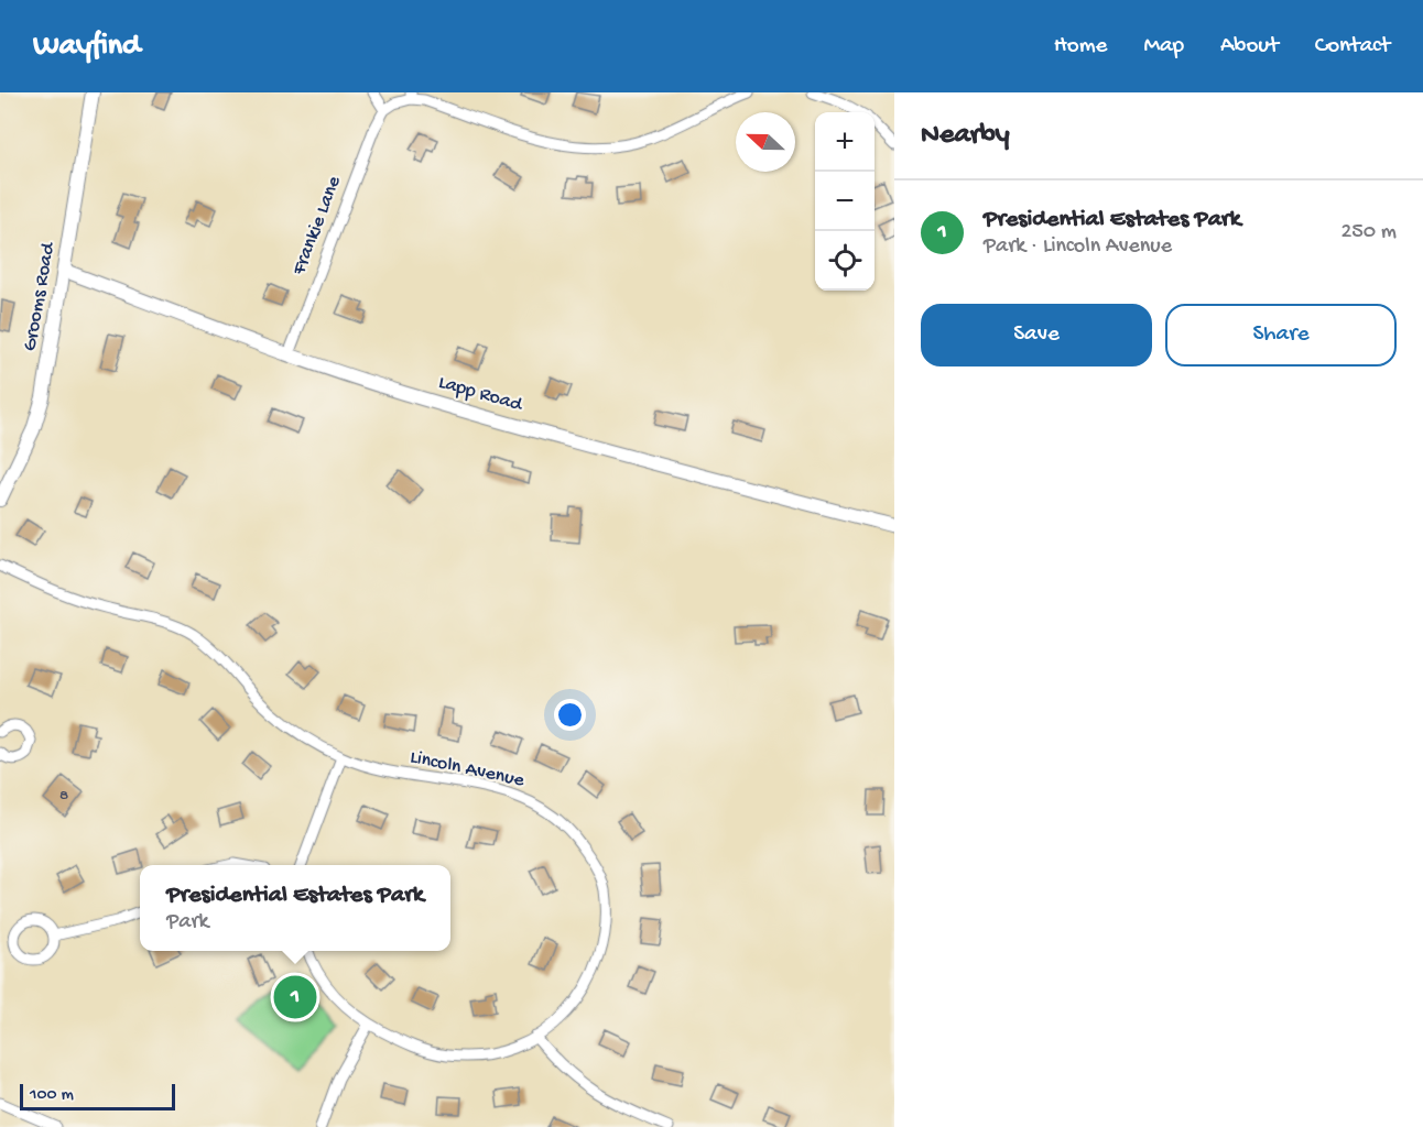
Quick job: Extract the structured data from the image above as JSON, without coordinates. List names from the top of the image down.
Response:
{
  "streets": {
    "street": [
      "Frankie Lane",
      "Grooms Road",
      "Lapp Road",
      "Lincoln Avenue"
    ]
  },
  "crossings": [
    ["Frankie Lane", "Lapp Road"],
    ["Grooms Road", "Lapp Road"]
  ],
  "house_numbers": ["8"],
  "scale_bar": "100 m",
  "north": "left",
  "page": {
    "header": "Wayfind",
    "nav": [
      "Home",
      "Map",
      "About",
      "Contact"
    ],
    "heading": "Nearby",
    "map_buttons": ["+", "−"],
    "list": [
      {
        "mark": "1",
        "name": "Presidential Estates Park",
        "note": "Park · Lincoln Avenue",
        "value": "250 m"
      }
    ],
    "buttons": ["Save", "Share"],
    "popup": ["Presidential Estates Park", "Park"],
    "pins": "1",
    "scale": "100 m"
  }
}
